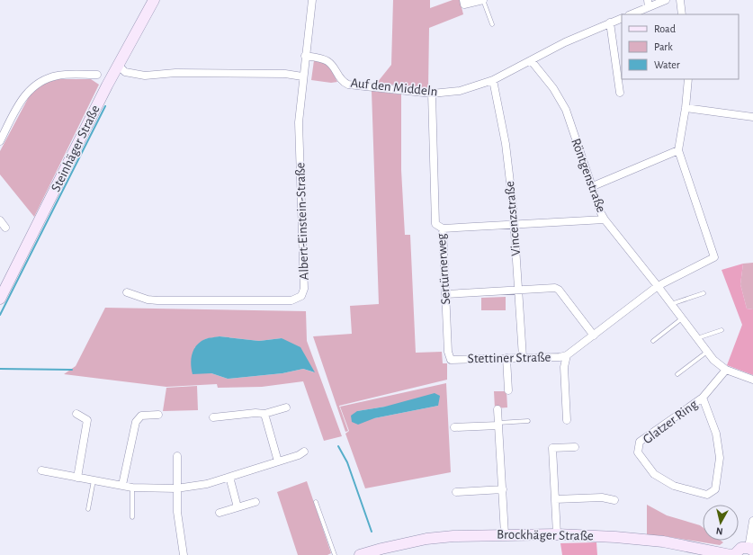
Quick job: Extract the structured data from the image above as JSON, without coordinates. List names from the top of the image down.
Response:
{
  "streets": {
    "street": [
      "Auf den Middeln",
      "Steinhäger Straße",
      "Röntgenstraße",
      "Vincenzstraße",
      "Albert-Einstein-Straße",
      "Sertürnerweg",
      "Stettiner Straße",
      "Glatzer Ring",
      "Brockhäger Straße"
    ]
  },
  "crossings": [
    ["Auf den Middeln", "Röntgenstraße"],
    ["Auf den Middeln", "Vincenzstraße"],
    ["Auf den Middeln", "Albert-Einstein-Straße"],
    ["Auf den Middeln", "Sertürnerweg"],
    ["Röntgenstraße", "Glatzer Ring"],
    ["Vincenzstraße", "Stettiner Straße"],
    ["Sertürnerweg", "Stettiner Straße"]
  ],
  "legend": ["Road", "Park", "Water"],
  "north": "bottom"
}
